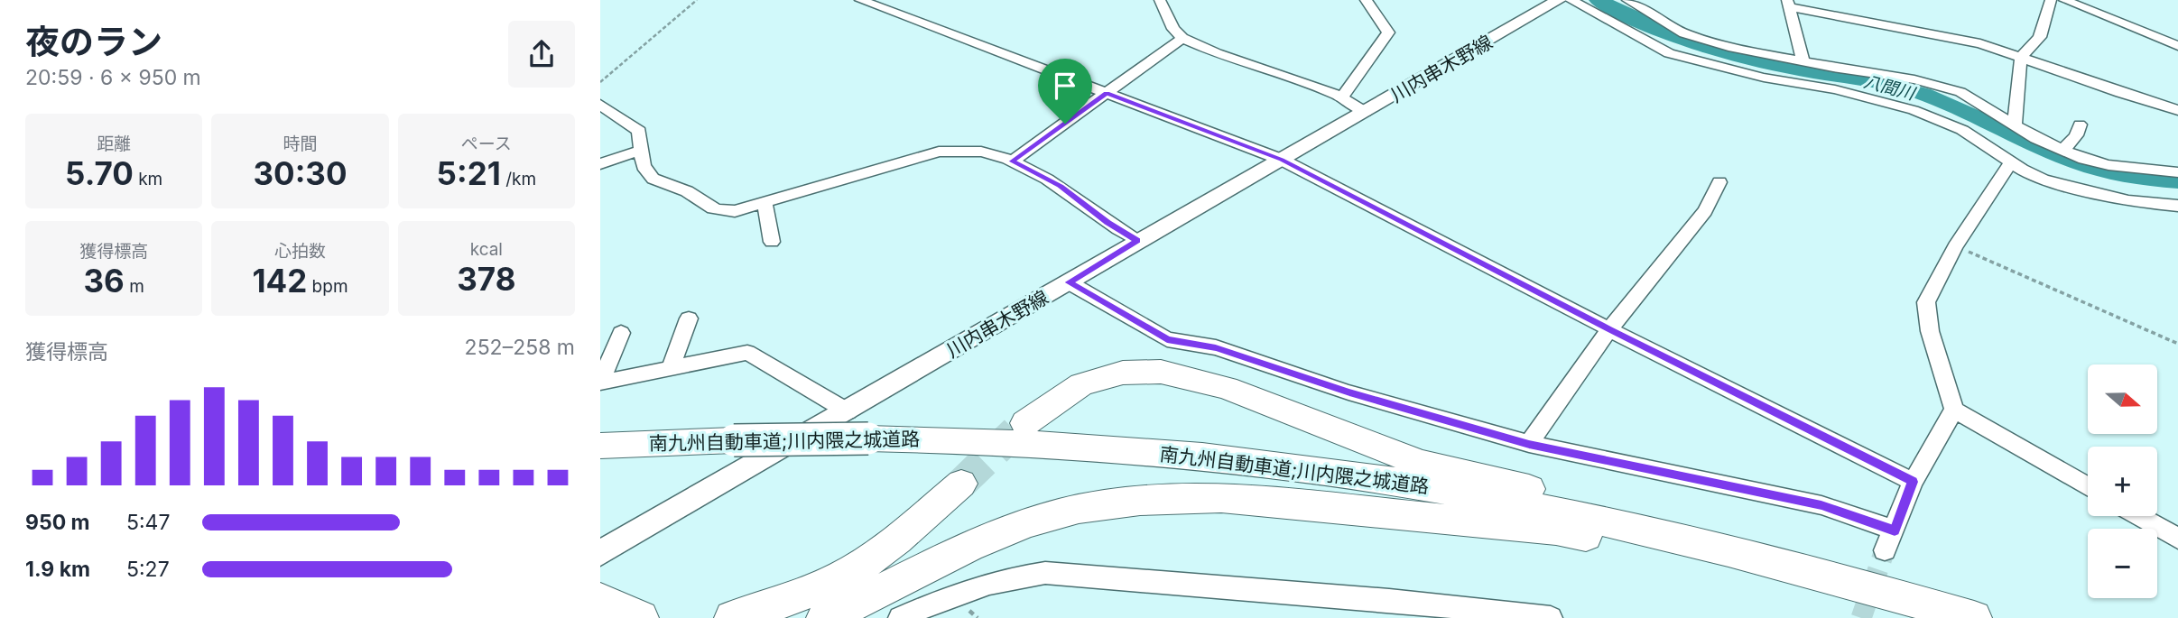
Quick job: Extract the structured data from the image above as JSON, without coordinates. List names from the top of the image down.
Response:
{
  "streets": {
    "highway": ["南九州自動車道;川内隈之城道路"],
    "main road": ["川内串木野線"]
  },
  "water": ["八間川"],
  "north": "right",
  "page": {
    "heading": ["夜のラン", "20:59 · 6 × 950 m"],
    "stats": [
      ["距離", "5.70 km"],
      ["時間", "30:30"],
      ["ペース", "5:21 /km"],
      ["獲得標高", "36 m"],
      ["心拍数", "142 bpm"],
      ["kcal", "378"]
    ],
    "chart": ["獲得標高", "252–258 m"],
    "map_buttons": ["+", "−"],
    "list": [
      {
        "name": "950 m",
        "note": "5:47"
      },
      {
        "name": "1.9 km",
        "note": "5:27"
      }
    ]
  }
}
